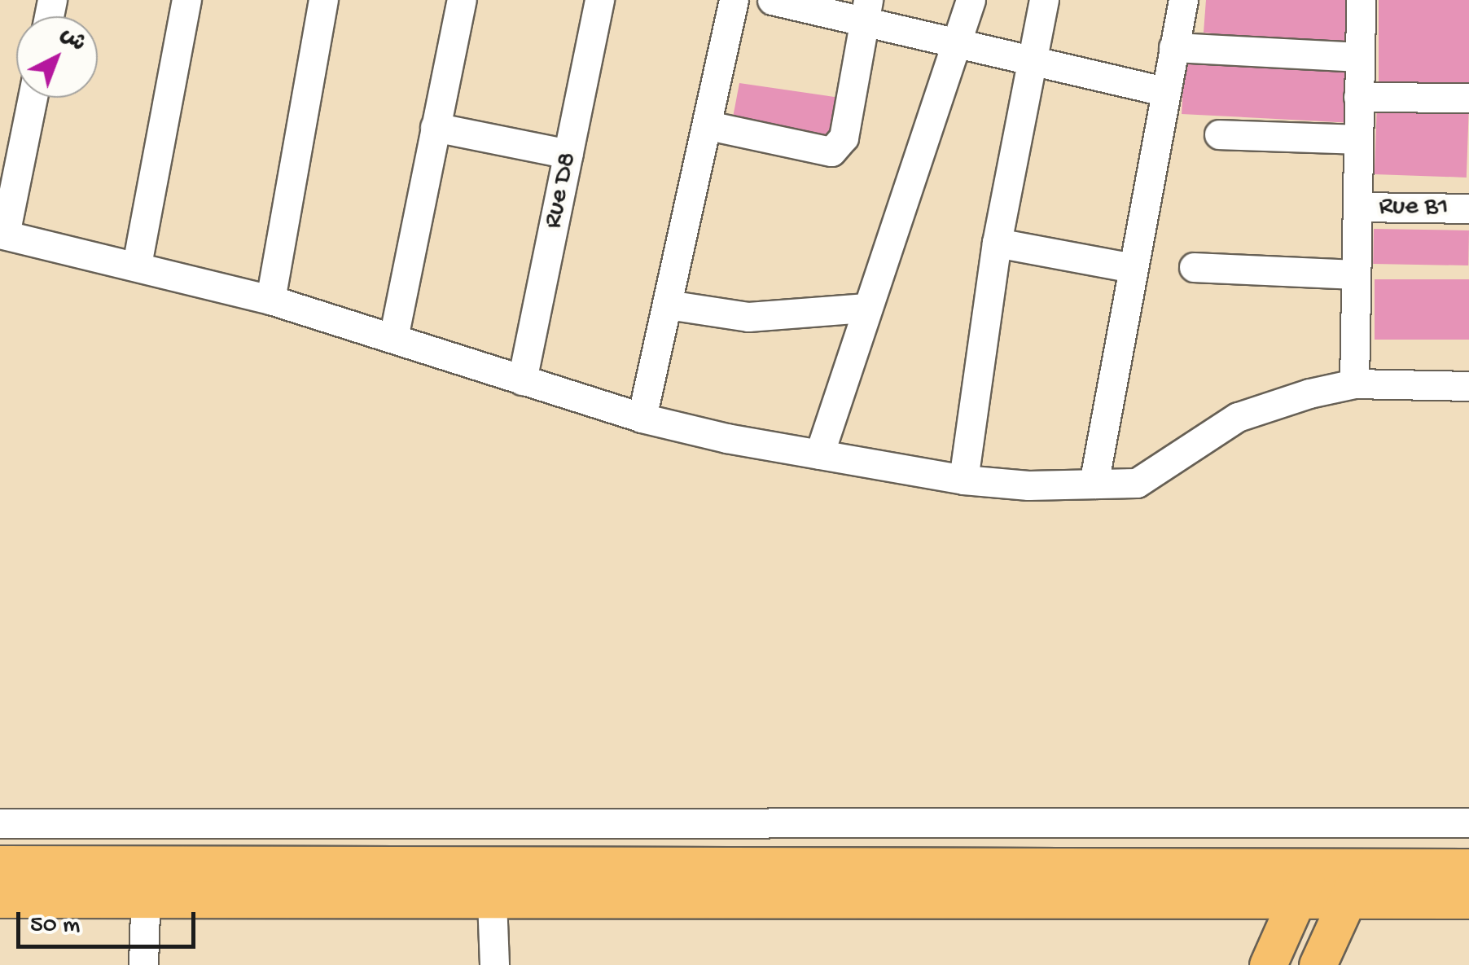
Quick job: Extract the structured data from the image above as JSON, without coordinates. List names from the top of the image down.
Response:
{
  "streets": {
    "street": ["Rue D8", "Rue B1"]
  },
  "scale_bar": "50 m",
  "north": "top right"
}
